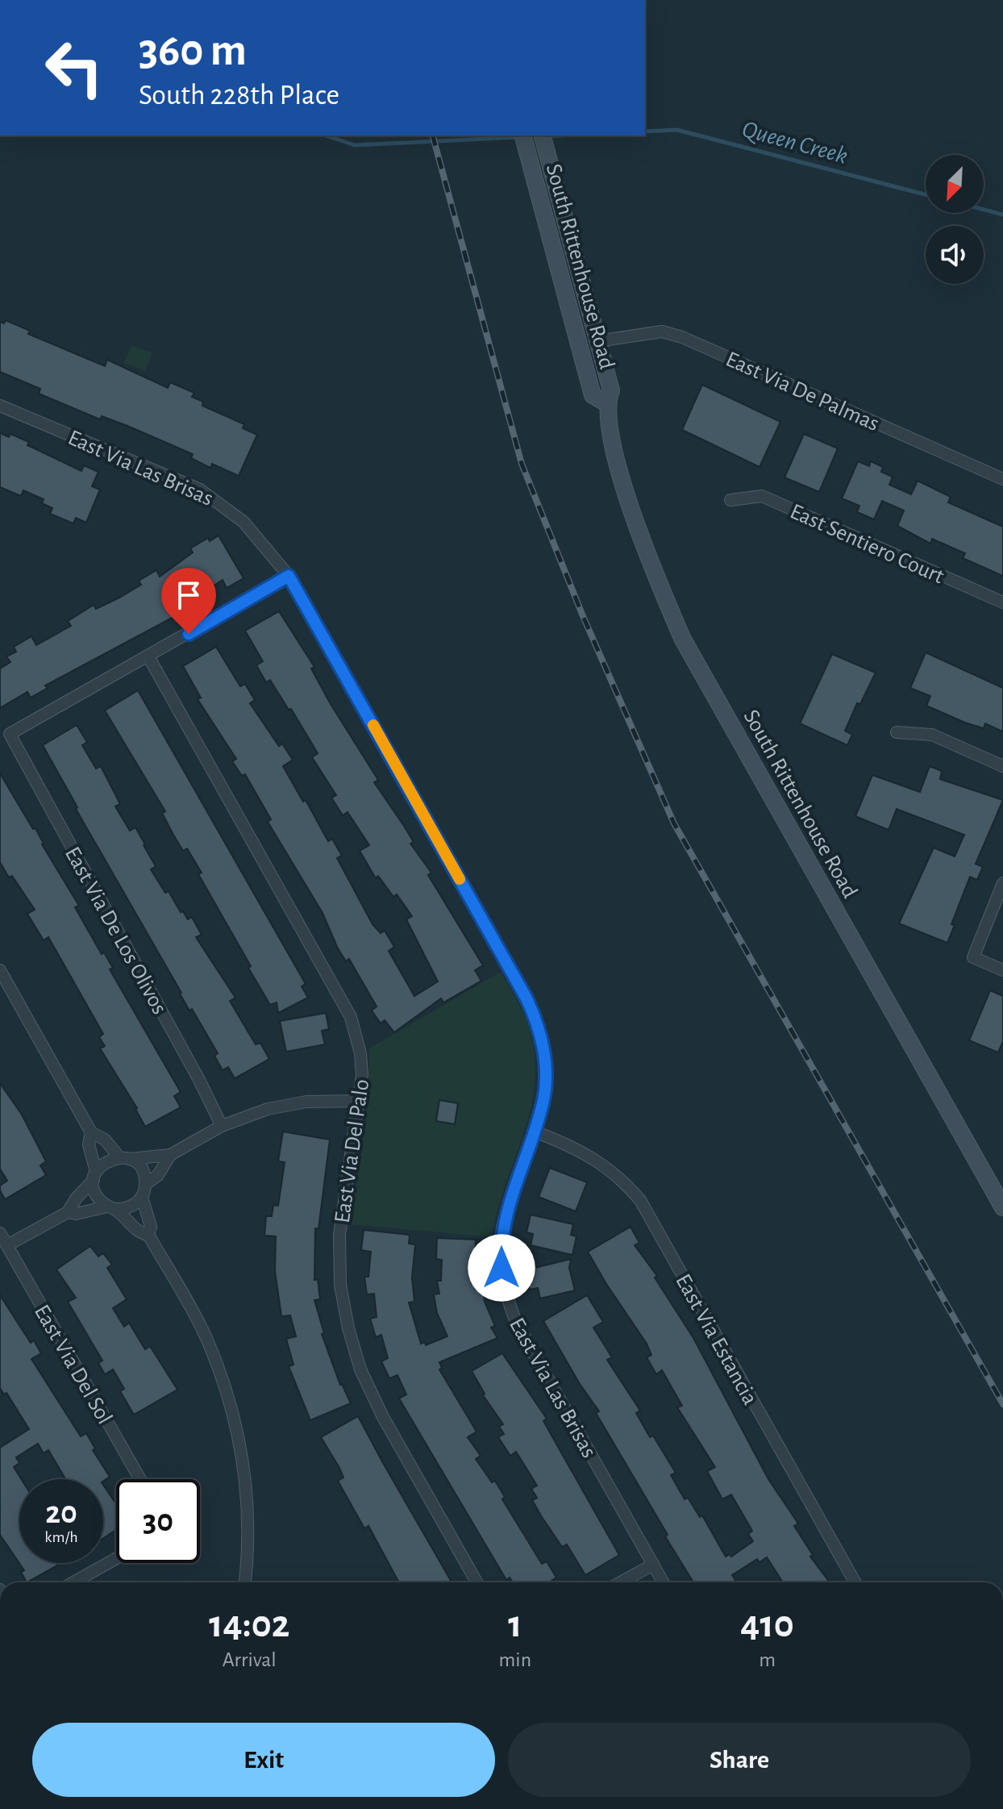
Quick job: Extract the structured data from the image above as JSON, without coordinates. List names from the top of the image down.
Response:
{
  "streets": {
    "main road": ["South Rittenhouse Road"],
    "street": [
      "East Via De Palmas",
      "East Via Las Brisas",
      "East Sentiero Court",
      "East Via De Los Olivos",
      "East Via Del Palo",
      "East Via Estancia",
      "East Via Del Sol"
    ]
  },
  "crossings": [
    ["South Rittenhouse Road", "East Via De Palmas"],
    ["East Via Las Brisas", "East Via Estancia"],
    ["East Via De Los Olivos", "East Via Del Palo"]
  ],
  "water": ["Queen Creek"],
  "north": "bottom left",
  "page": {
    "turn": ["360 m", "South 228th Place"],
    "speed": "20 km/h",
    "limit": "30",
    "eta": [
      "14:02",
      "Arrival",
      "1",
      "min",
      "410",
      "m"
    ],
    "buttons": ["Exit", "Share"]
  }
}
